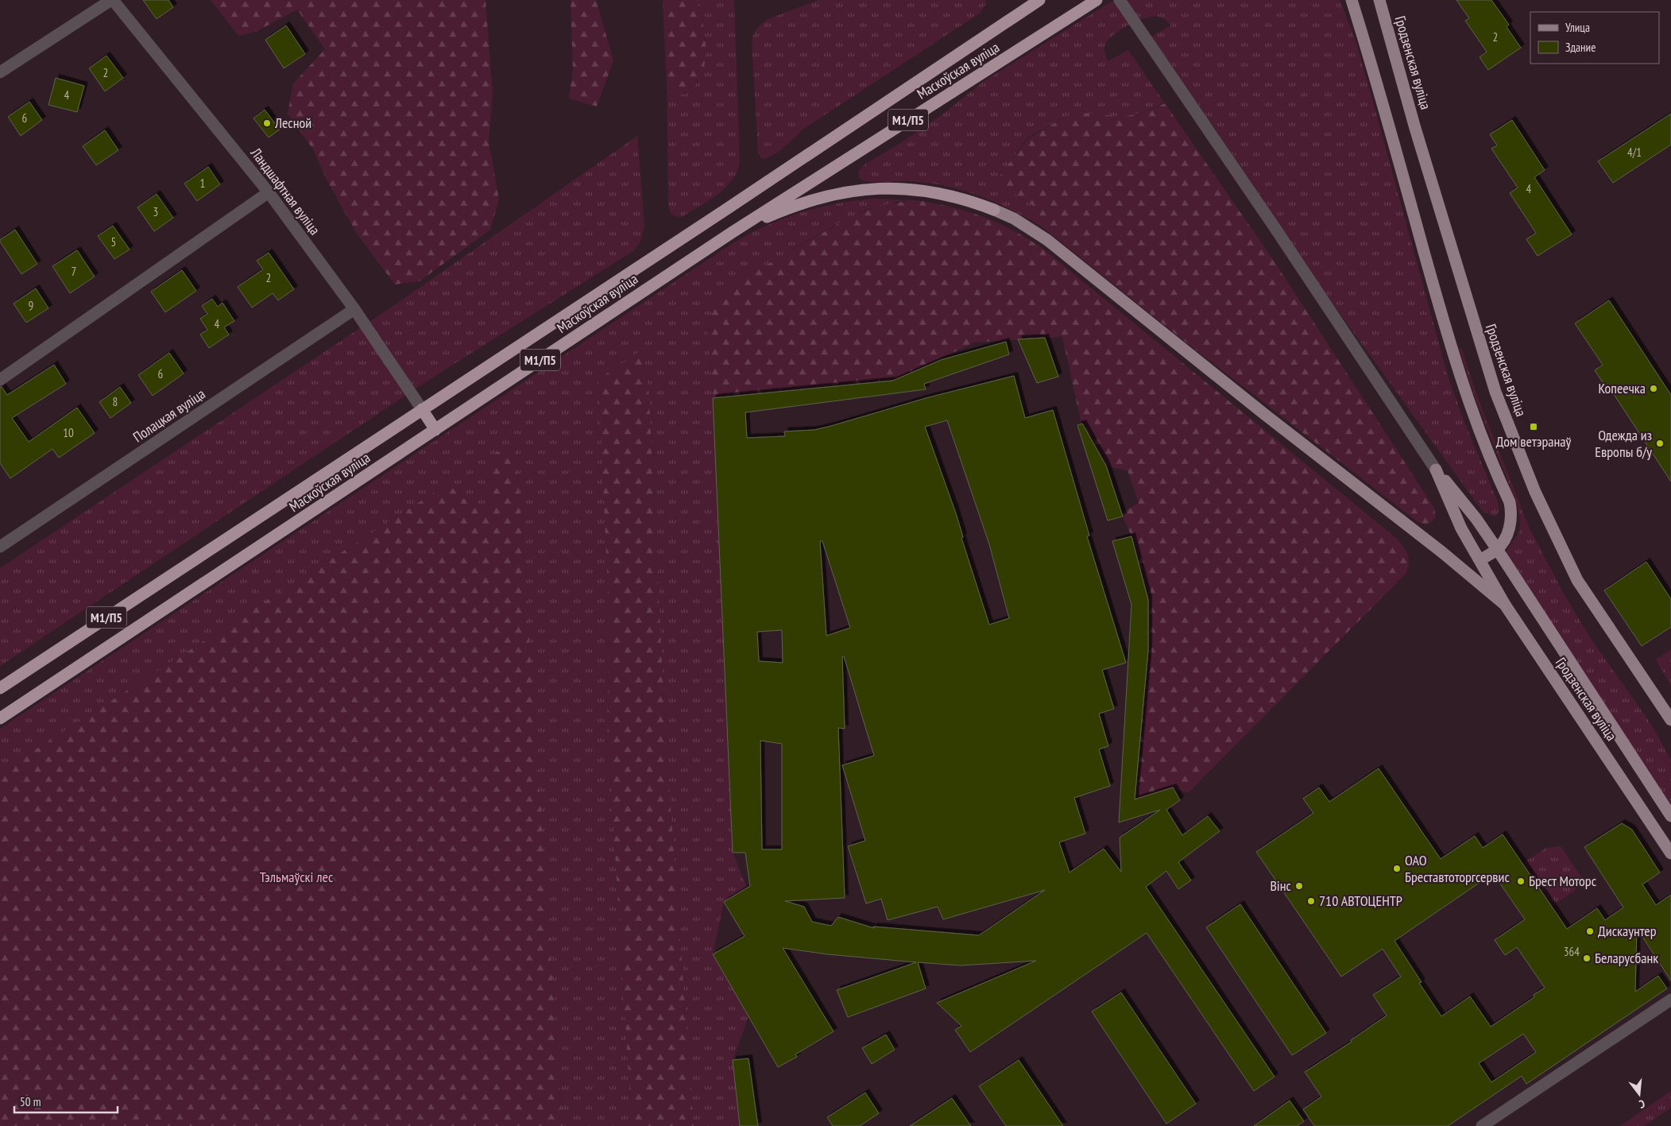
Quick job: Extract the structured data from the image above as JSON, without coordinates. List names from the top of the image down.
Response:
{
  "streets": {
    "highway": ["Маскоўская вуліца", "М1/П5"],
    "main road": ["Гродзенская вуліца"],
    "street": ["Ландшафтная вуліца", "Полацкая вуліца"]
  },
  "crossings": [
    ["Маскоўская вуліца", "Ландшафтная вуліца"],
    ["Ландшафтная вуліца", "Полацкая вуліца"]
  ],
  "parks": ["Тэльмаўскі лес"],
  "places": {
    "other": [
      "Лесной",
      "Копеечка",
      "Одежда из Европы б/у",
      "ОАО Бреставтоторгсервис",
      "Брест Моторс",
      "Вінс",
      "710 АВТОЦЕНТР",
      "Дискаунтер",
      "Беларусбанк"
    ],
    "transit": ["Дом ветэранаў"]
  },
  "house_numbers": [
    "2",
    "2",
    "4",
    "6",
    "4/1",
    "1",
    "4",
    "3",
    "5",
    "7",
    "2",
    "9",
    "4",
    "6",
    "8",
    "10",
    "364"
  ],
  "legend": ["Улица", "Здание"],
  "scale_bar": "50 m",
  "north": "bottom"
}
